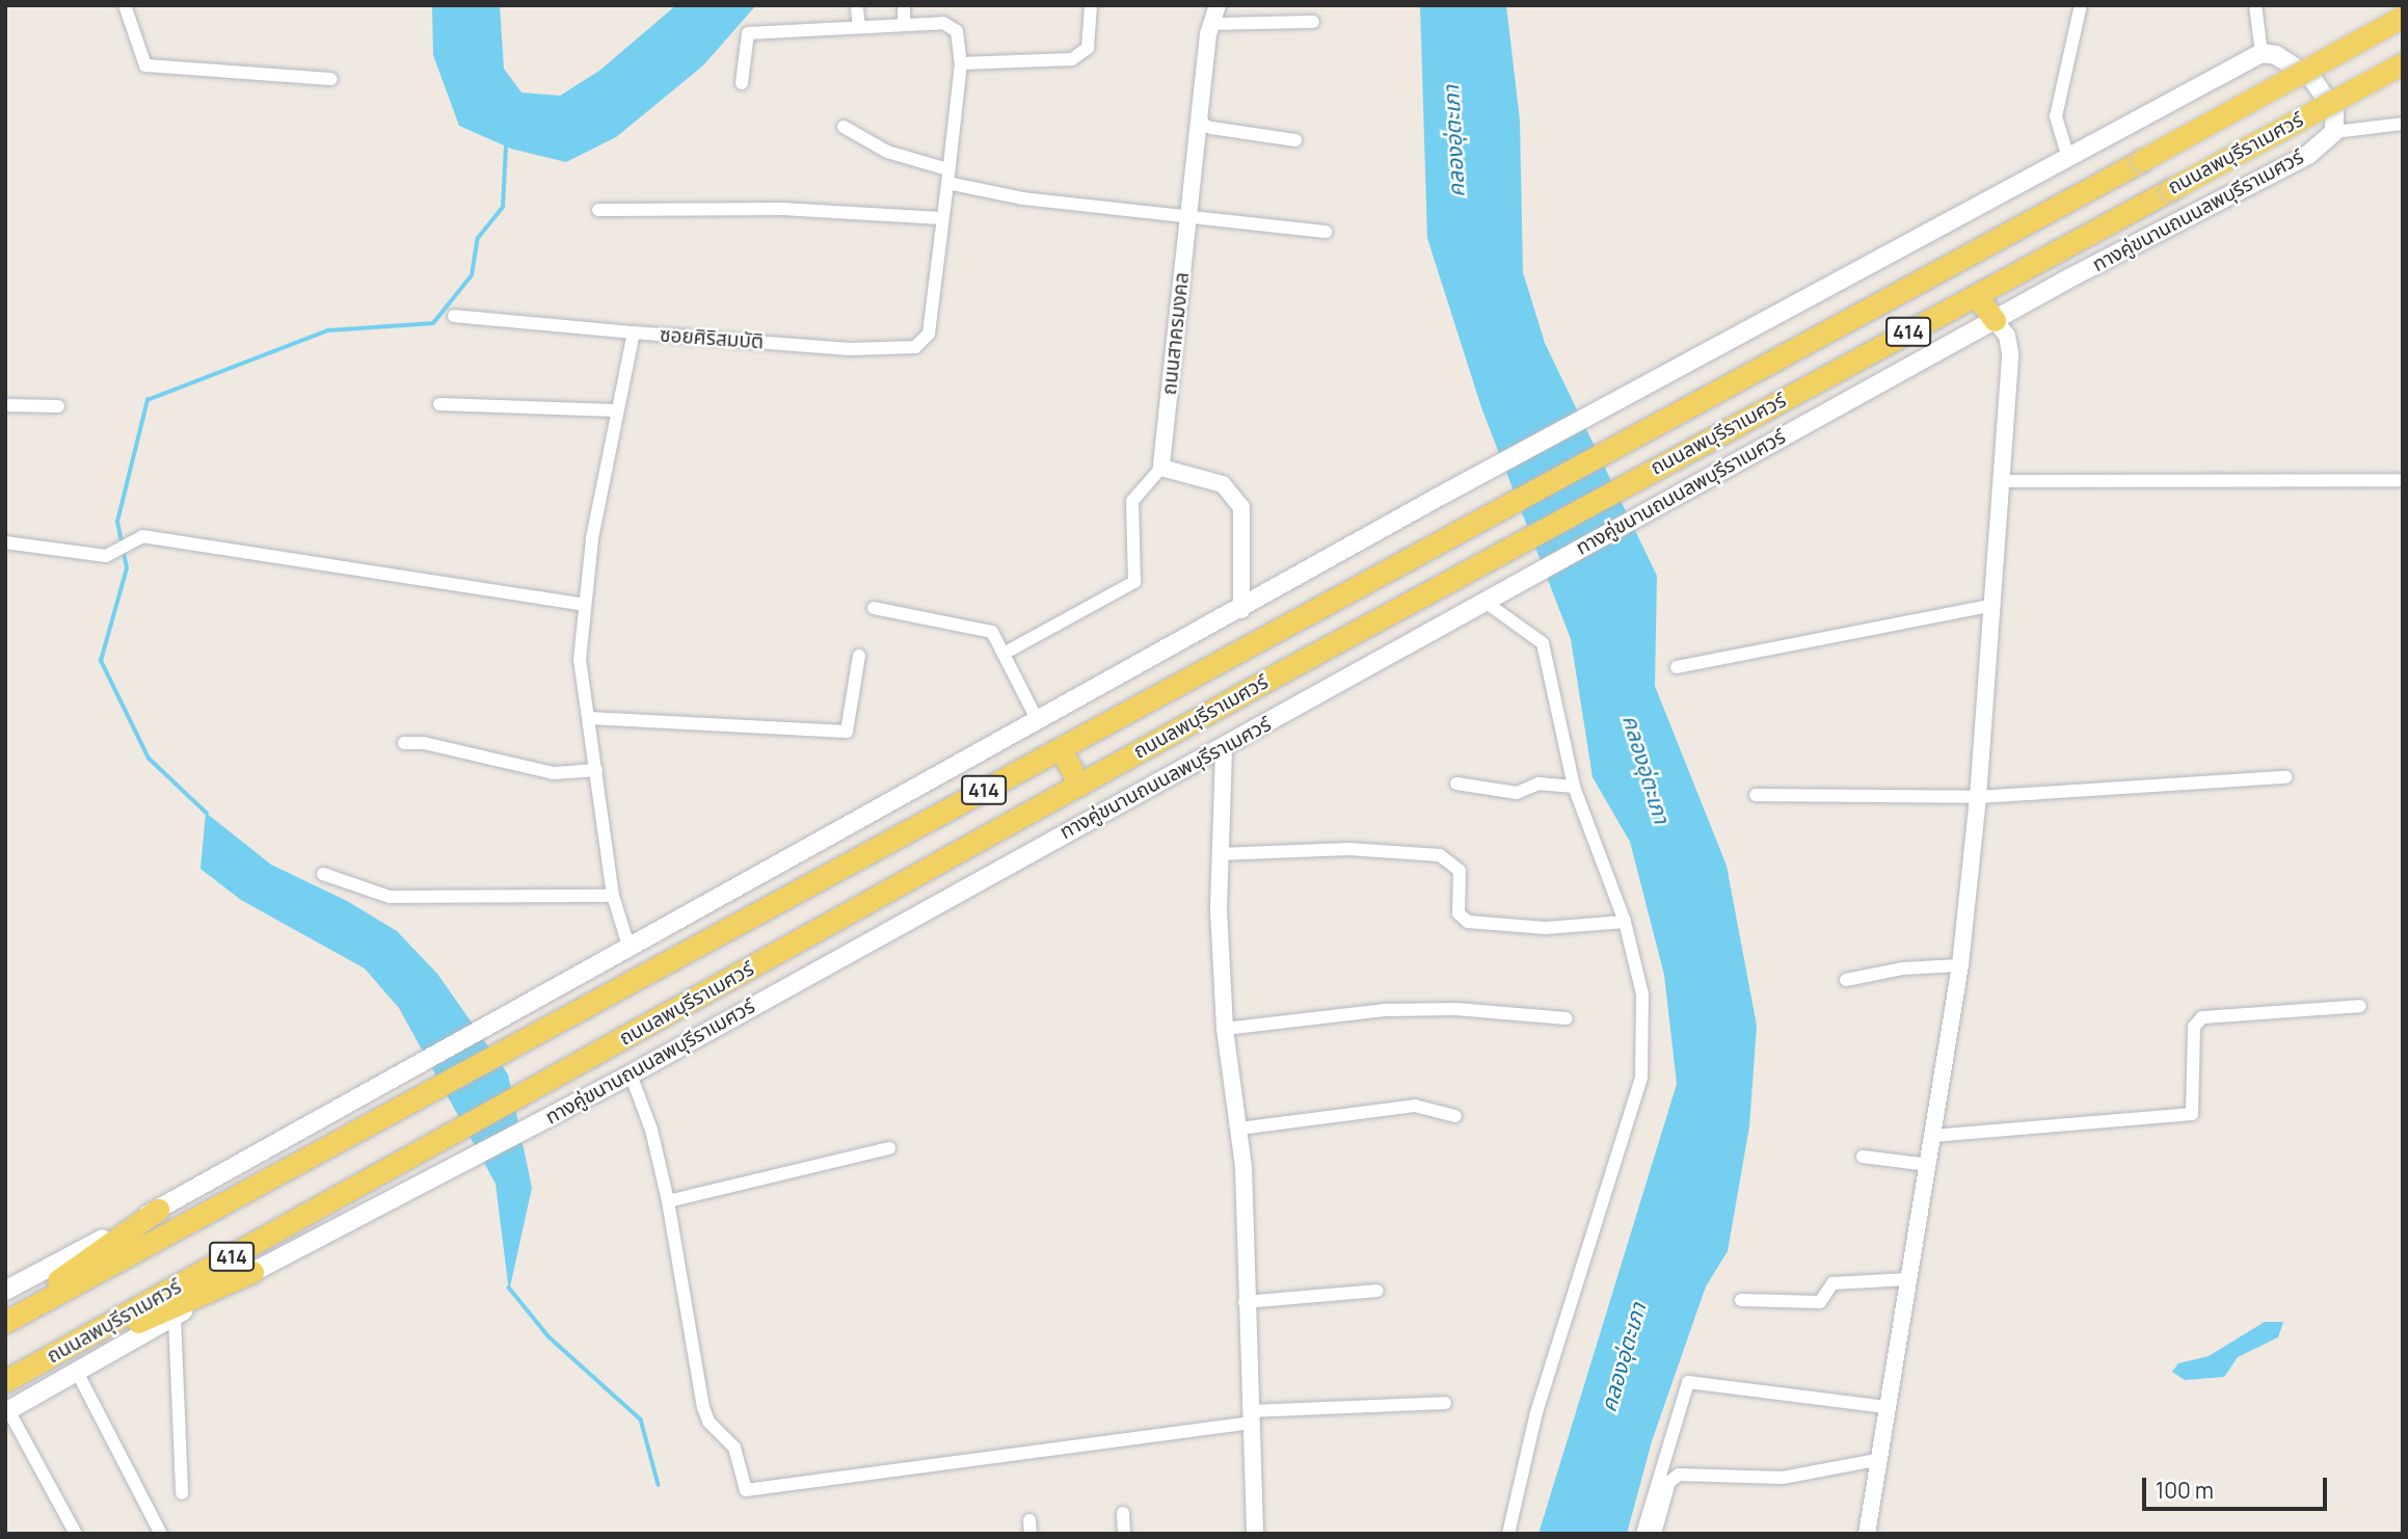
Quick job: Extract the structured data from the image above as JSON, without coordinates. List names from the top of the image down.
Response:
{
  "streets": {
    "main road": ["ถนนลพบุรีราเมศวร์", "ทางคู่ขนานถนนลพบุรีราเมศวร์", "414"],
    "street": ["ถนนสาครมงคล", "ซอยศิริสมบัติ"]
  },
  "crossings": [
    ["414", "ซอยศิริสมบัติ"]
  ],
  "water": ["คลองอุ่ตะเภา"],
  "scale_bar": "100 m"
}
